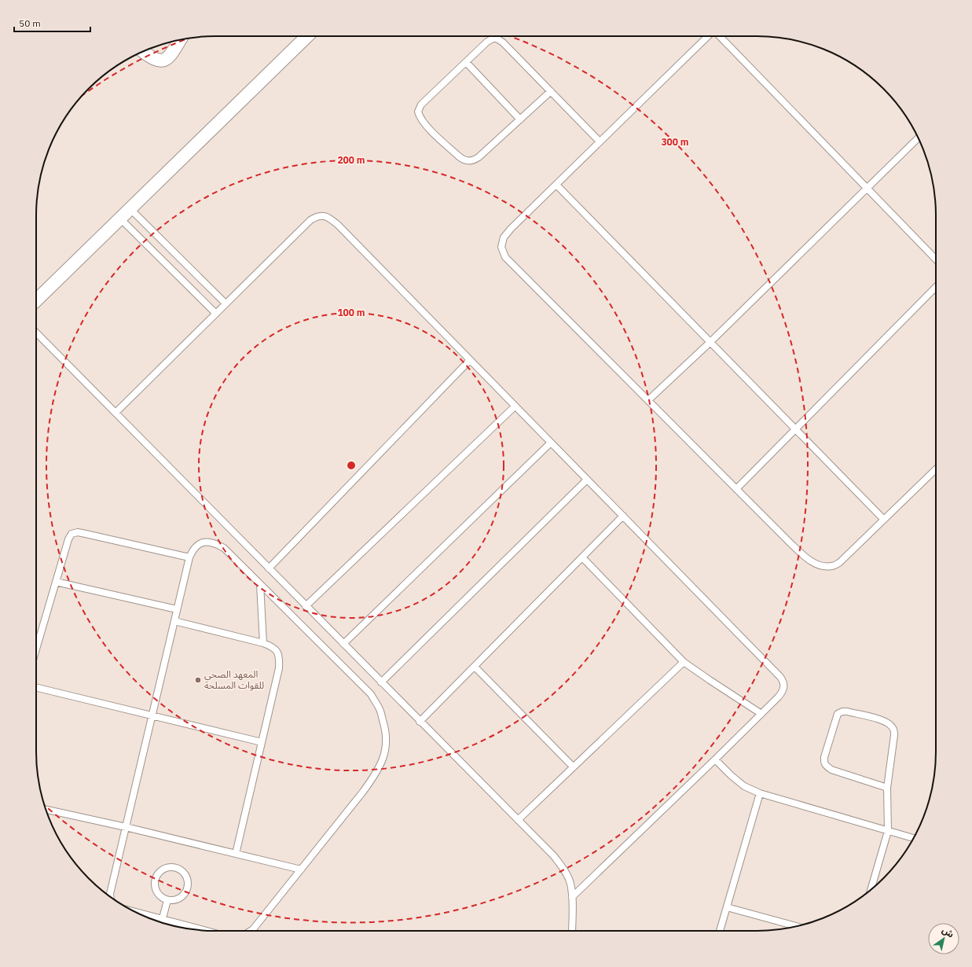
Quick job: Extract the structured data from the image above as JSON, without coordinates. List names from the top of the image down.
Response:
{
  "places": ["المعهد الصحي للقوات المسلحة"],
  "scale_bar": "50 m",
  "north": "top right",
  "rings": ["300 m", "200 m", "100 m"]
}
